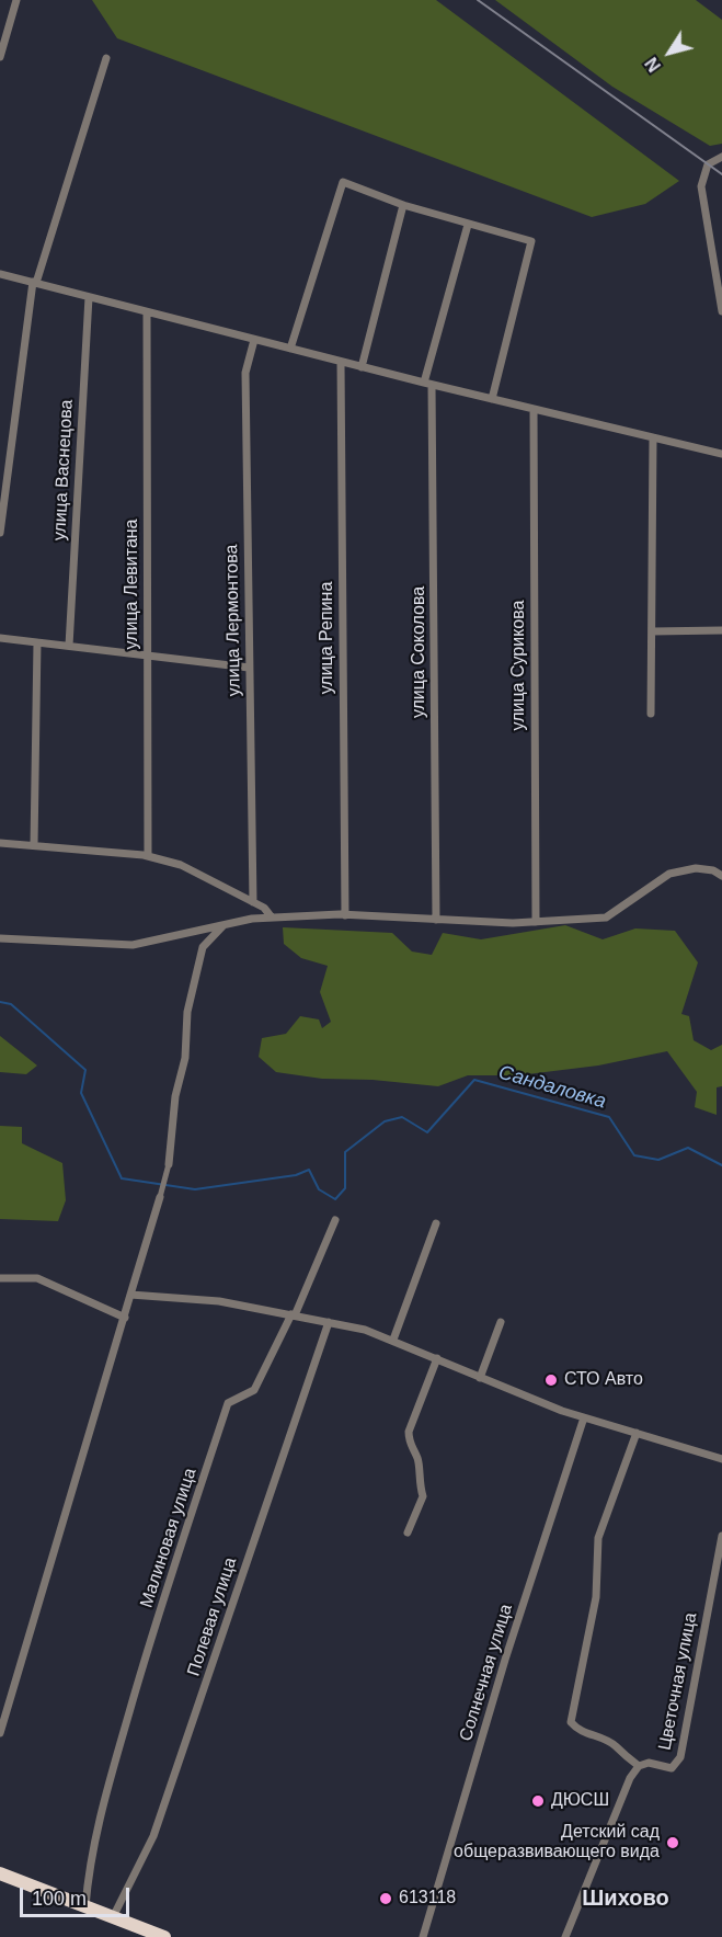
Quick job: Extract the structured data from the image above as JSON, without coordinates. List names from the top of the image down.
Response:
{
  "streets": {
    "street": [
      "улица Васнецова",
      "улица Левитана",
      "улица Лермонтова",
      "улица Репина",
      "улица Соколова",
      "улица Сурикова",
      "Малиновая улица",
      "Полевая улица",
      "Солнечная улица",
      "Цветочная улица"
    ]
  },
  "districts": ["Шихово"],
  "water": ["Сандаловка"],
  "places": [
    "СТО Авто",
    "ДЮСШ",
    "Детский сад общеразвивающего вида",
    "613118"
  ],
  "scale_bar": "100 m",
  "north": "bottom left"
}
